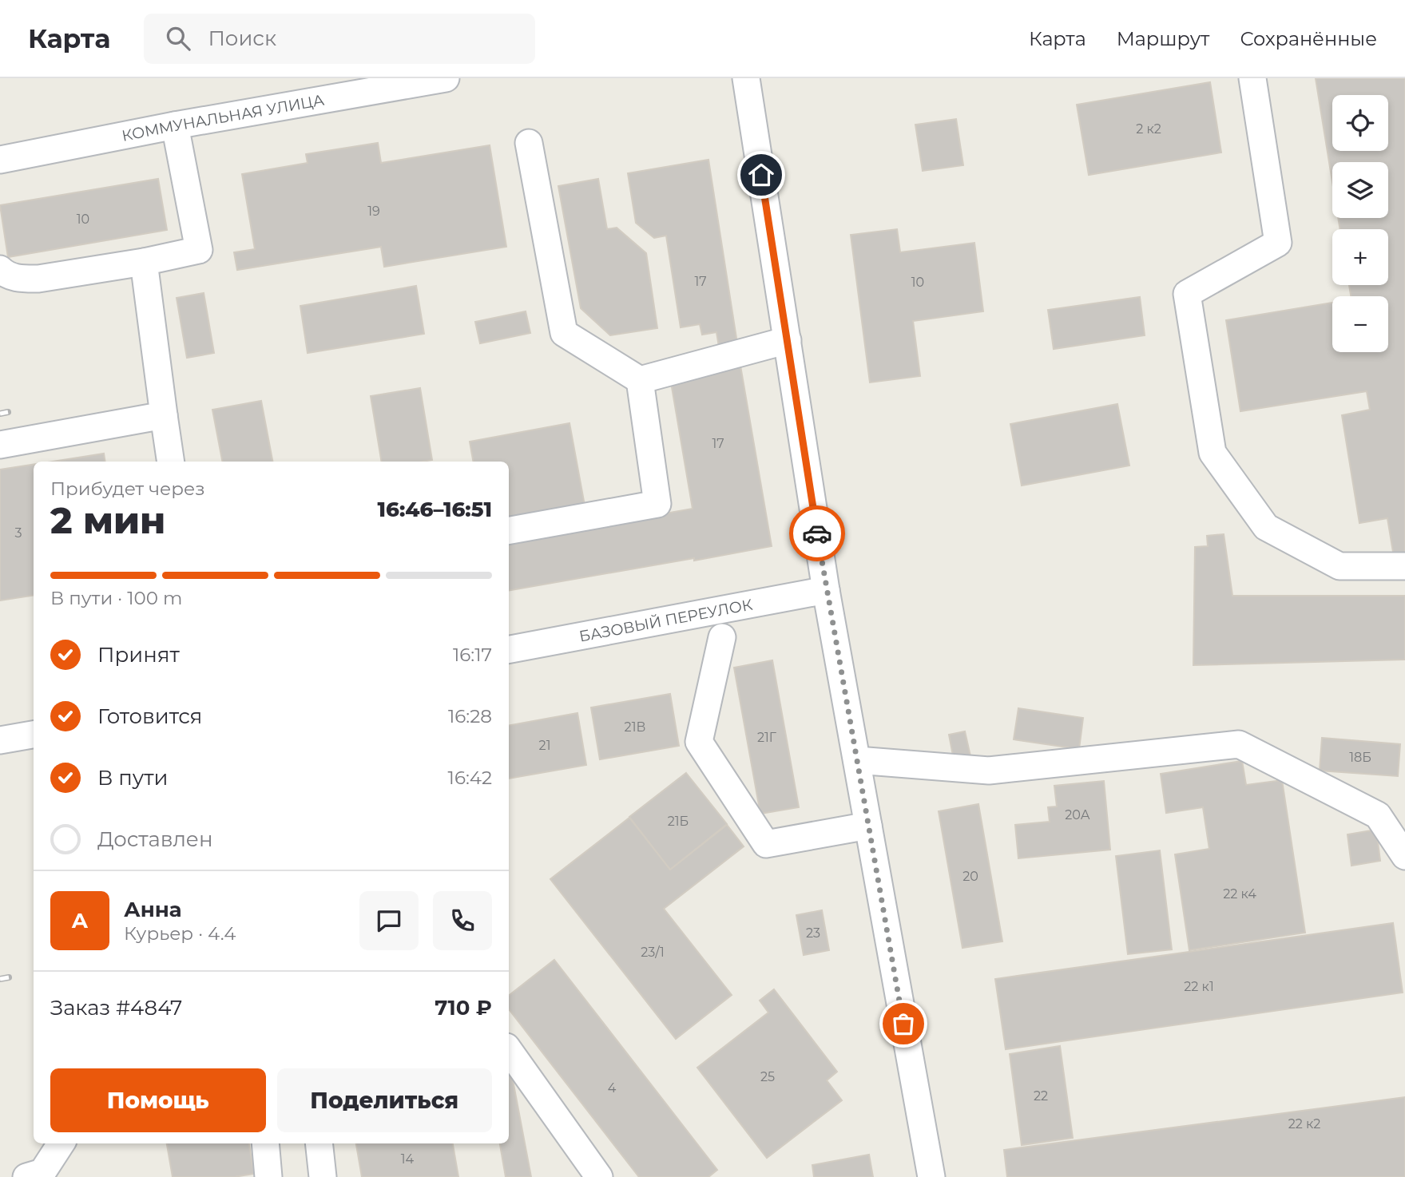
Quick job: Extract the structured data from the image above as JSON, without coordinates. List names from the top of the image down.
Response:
{
  "streets": {
    "street": ["КОММУНАЛЬНАЯ УЛИЦА", "БАЗОВЫЙ ПЕРЕУЛОК"]
  },
  "house_numbers": [
    "2 к2",
    "19",
    "10",
    "17",
    "10",
    "17",
    "3",
    "21В",
    "21Г",
    "21",
    "18Б",
    "20А",
    "21Б",
    "20",
    "22 к4",
    "23",
    "23/1",
    "22 к1",
    "25",
    "4",
    "22",
    "22 к2",
    "14"
  ],
  "page": {
    "header": "Карта",
    "search": "Поиск",
    "nav": ["Карта", "Маршрут", "Сохранённые"],
    "map_buttons": ["+", "−"],
    "heading": ["2 мин", "Прибудет через", "16:46–16:51"],
    "panel": [
      "Анна",
      "Курьер · 4.4",
      "Заказ #4847",
      "710 ₽"
    ],
    "bar": "В пути · 100 m",
    "list": [
      ["Принят", "16:17"],
      ["Готовится", "16:28"],
      ["В пути", "16:42"],
      "Доставлен"
    ],
    "round": "А",
    "buttons": ["Помощь", "Поделиться"]
  }
}
